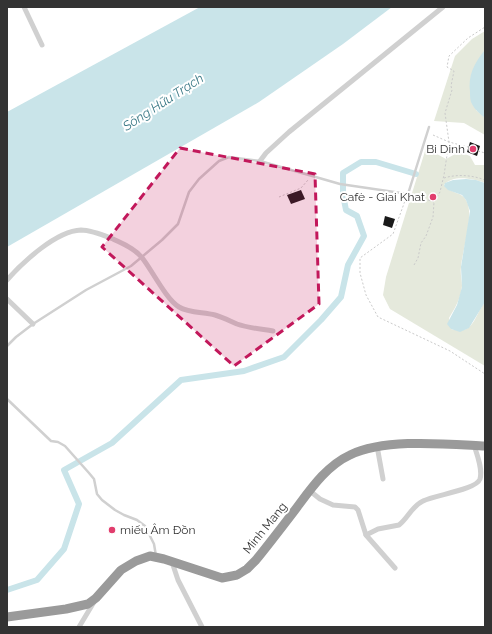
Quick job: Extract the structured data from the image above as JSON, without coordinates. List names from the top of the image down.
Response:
{
  "streets": {
    "highway": ["Minh Mang"]
  },
  "water": ["Sông Hữu Trạch"],
  "places": ["Bi Dinh", "Cafè - Giai Khat", "miếu Âm Đồn"]
}
